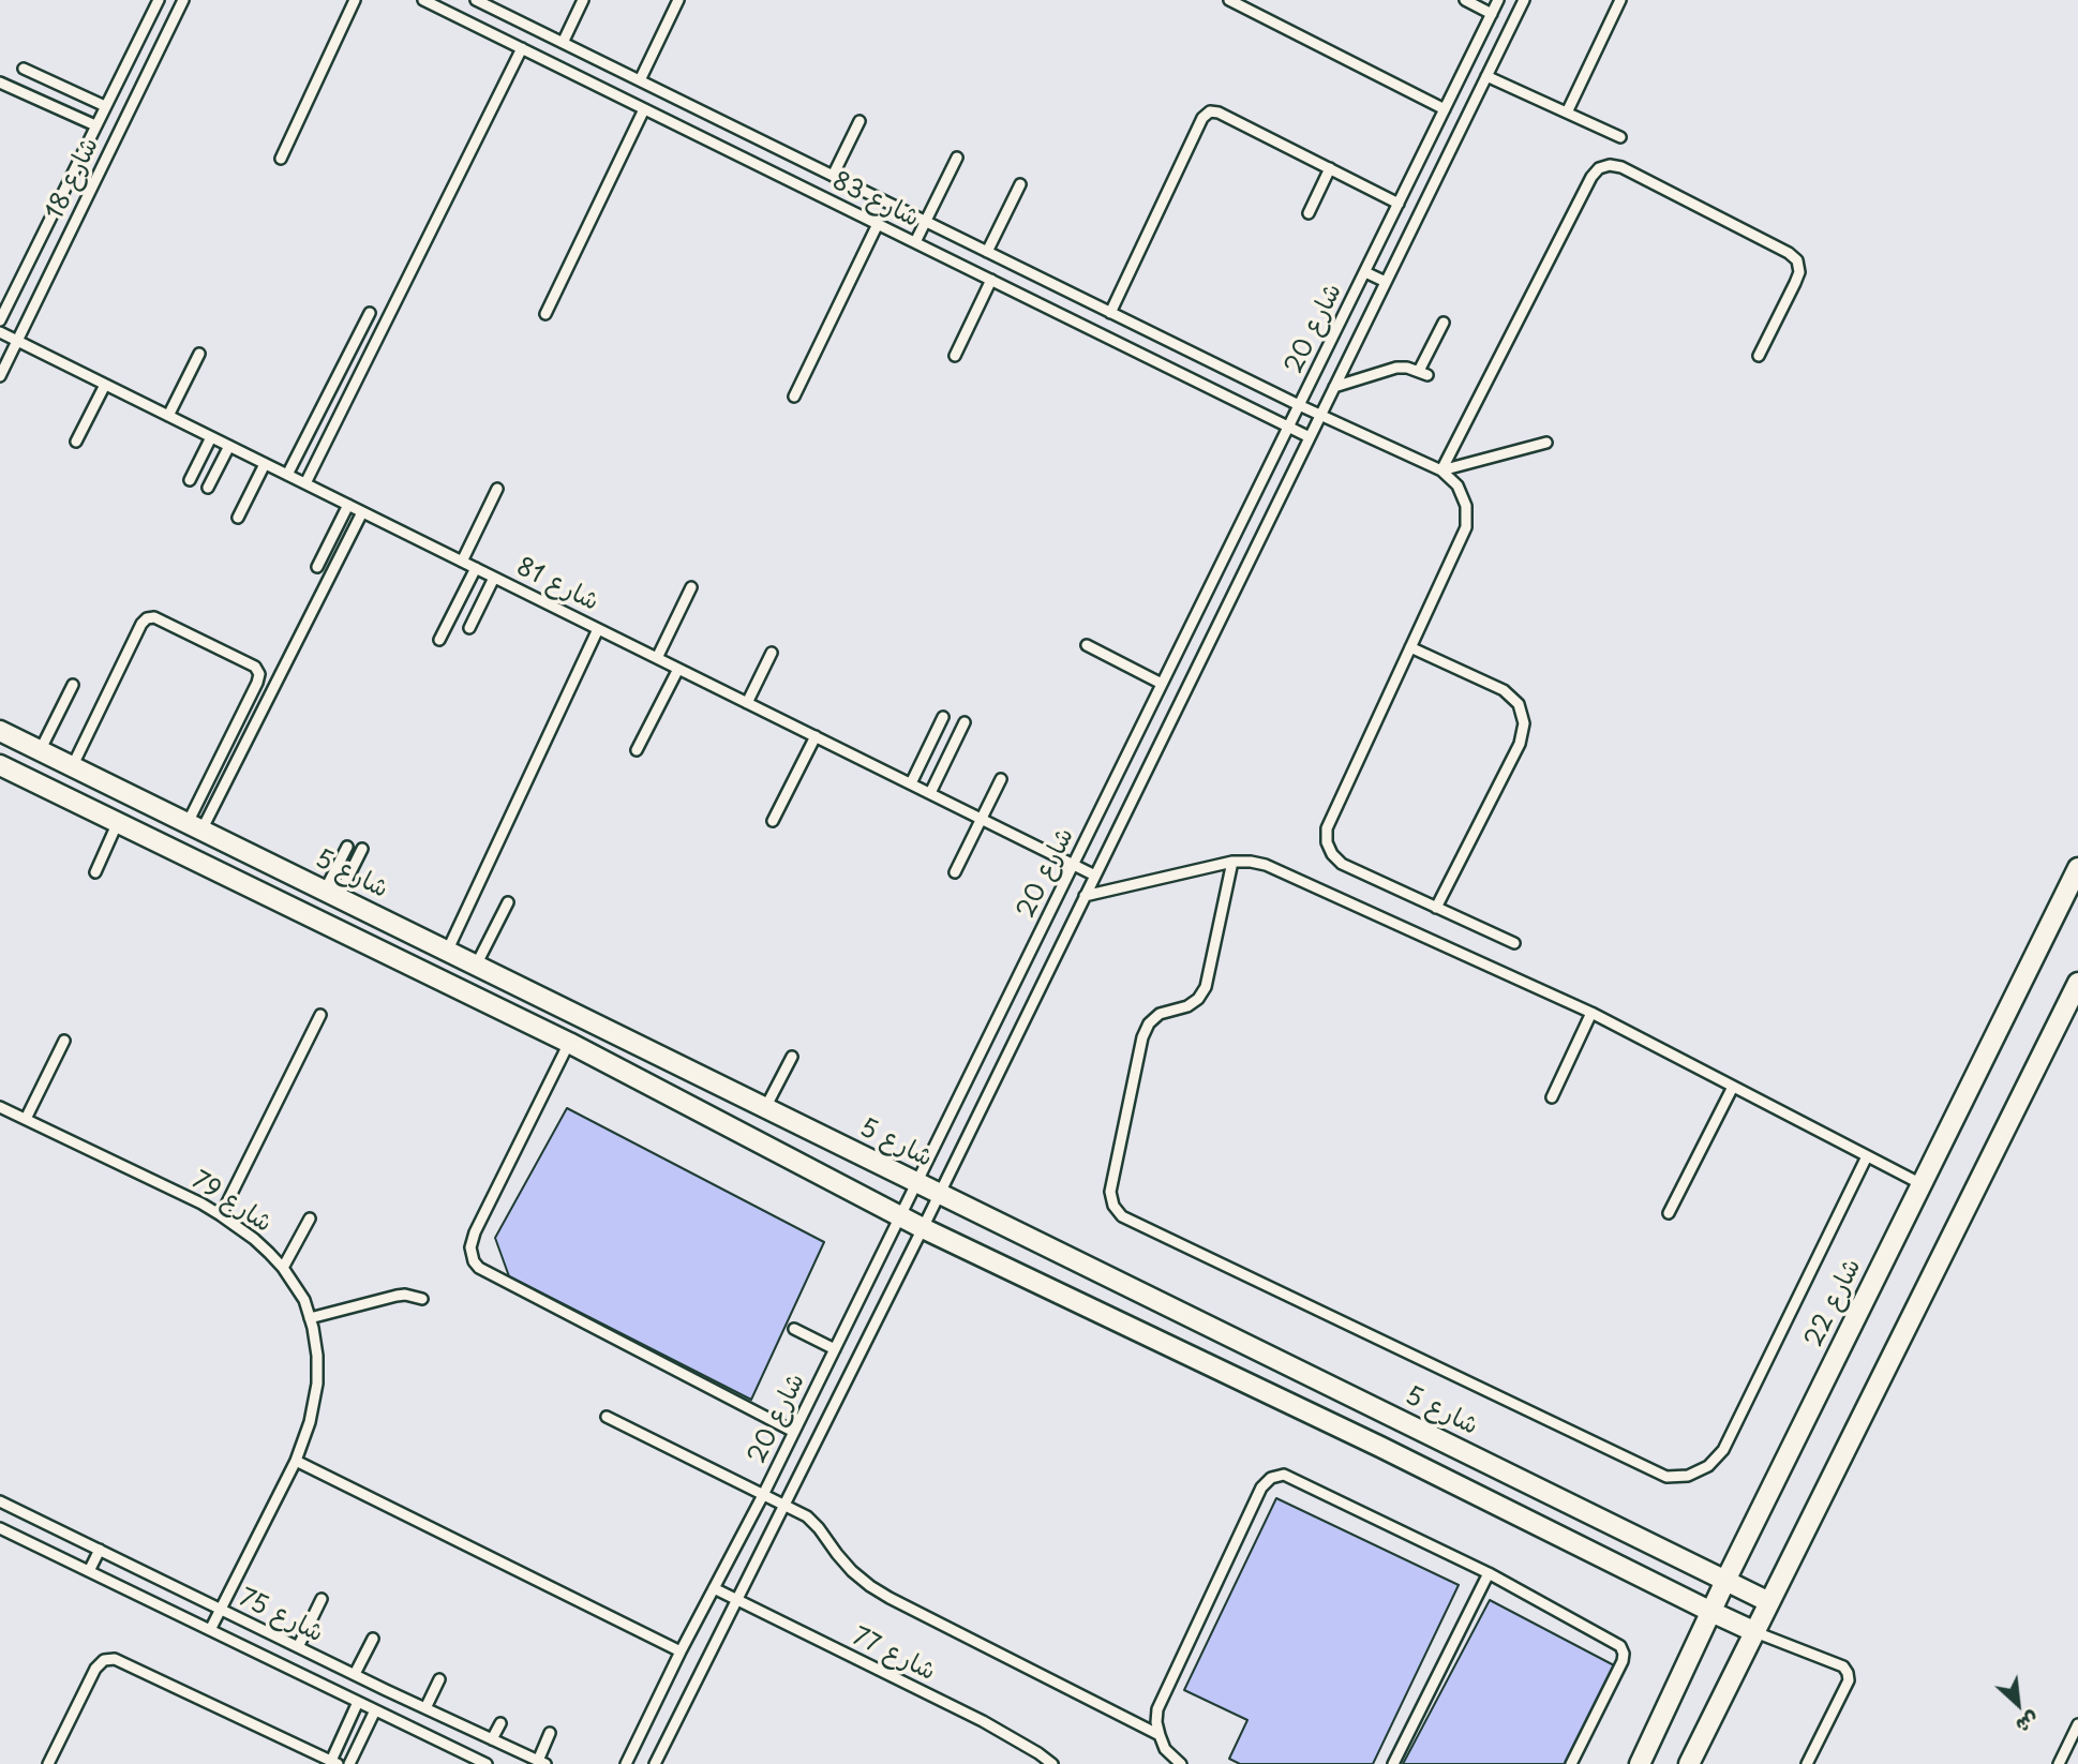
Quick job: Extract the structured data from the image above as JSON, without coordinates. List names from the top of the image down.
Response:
{
  "streets": {
    "street": ["شارع 5", "شارع 22"],
    "lane": [
      "شارع 18",
      "شارع 83",
      "شارع 20",
      "شارع 81",
      "شارع 79",
      "شارع 75",
      "شارع 77"
    ]
  },
  "crossings": [
    ["شارع 18", "شارع 81"],
    ["شارع 83", "شارع 20"],
    ["شارع 20", "شارع 81"],
    ["شارع 20", "شارع 5"],
    ["شارع 20", "شارع 77"],
    ["شارع 5", "شارع 22"],
    ["شارع 79", "شارع 75"]
  ],
  "north": "bottom right"
}
